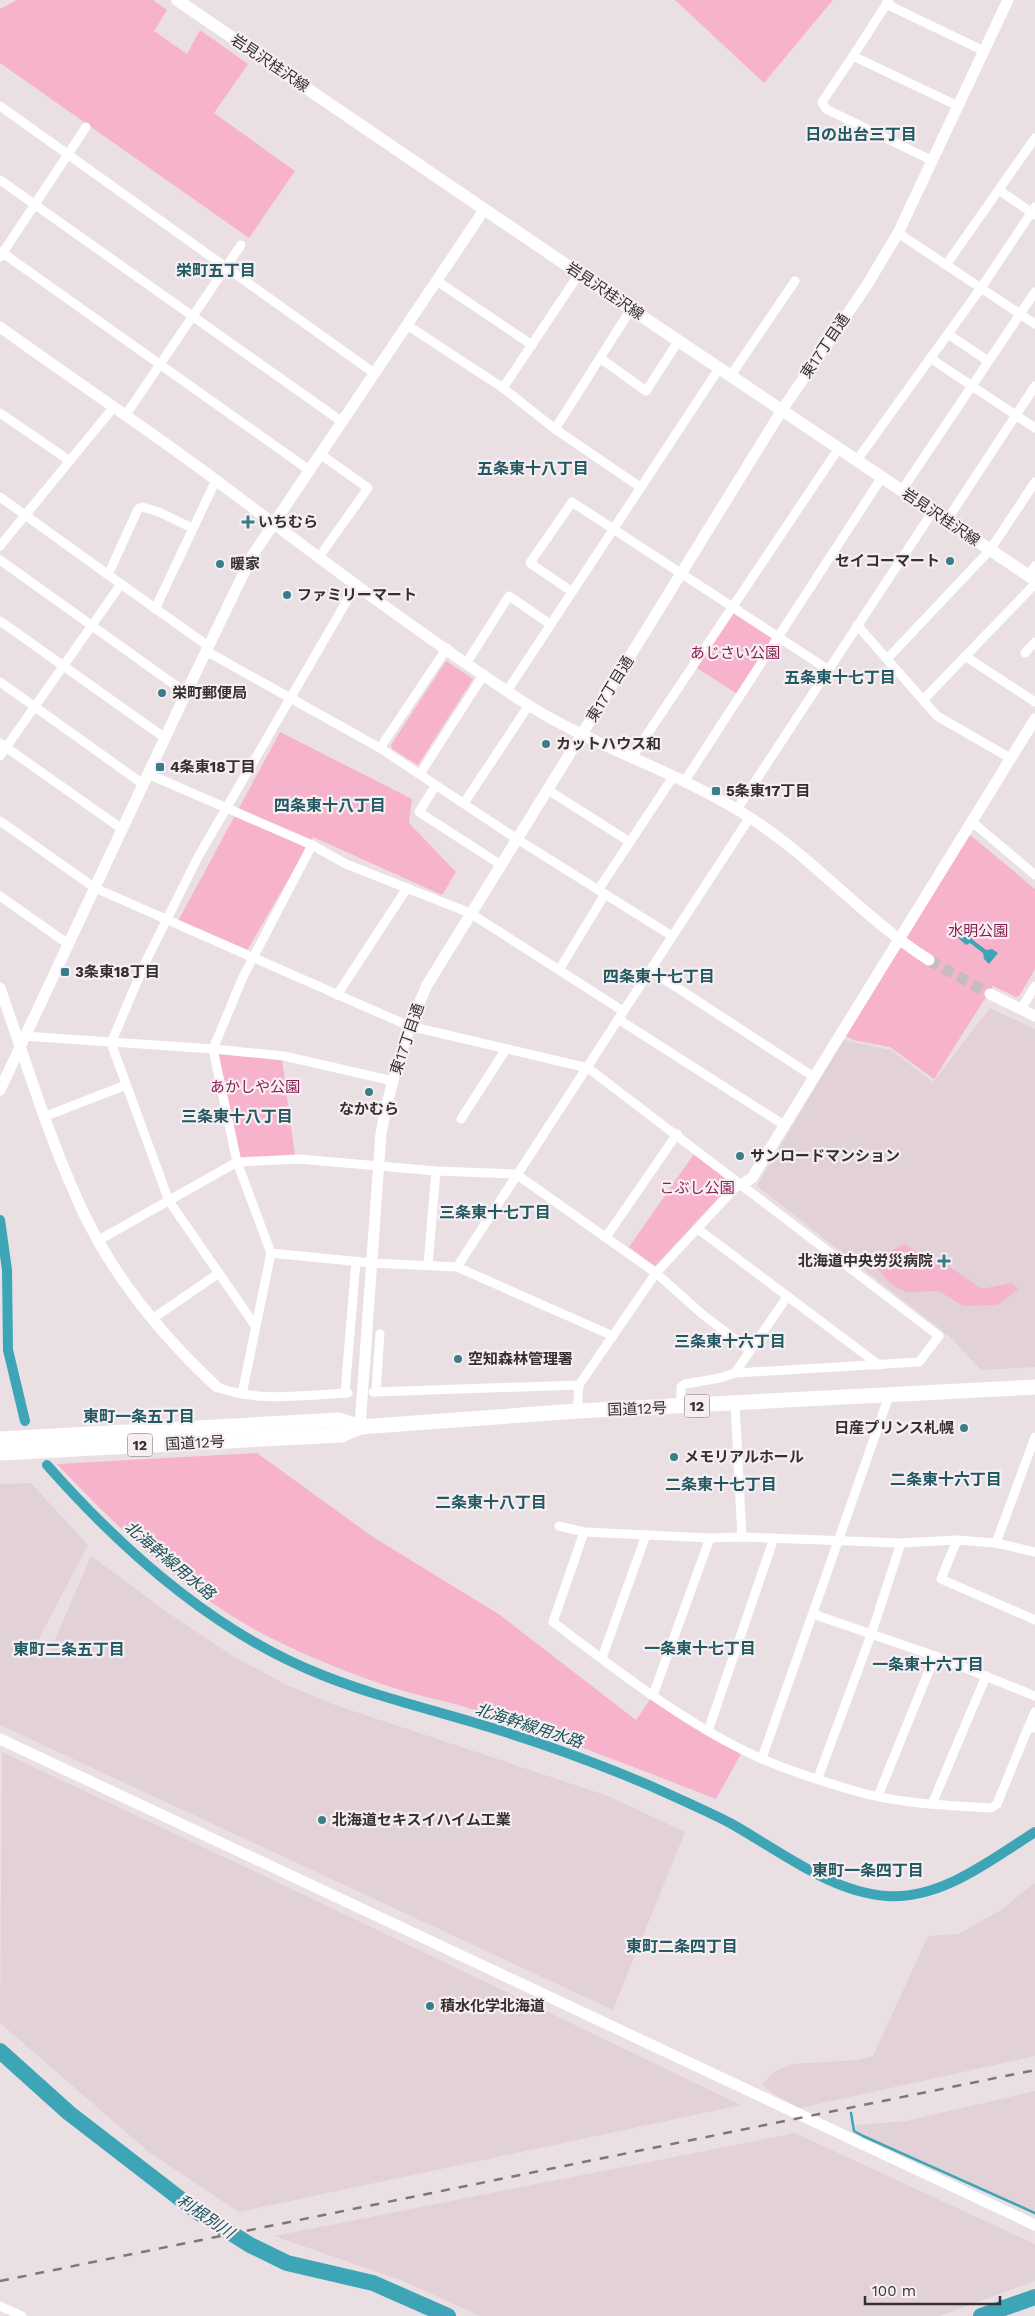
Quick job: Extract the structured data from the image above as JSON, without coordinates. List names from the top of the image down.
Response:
{
  "streets": {
    "highway": ["12", "国道12号"],
    "main road": ["岩見沢桂沢線"],
    "street": ["東17丁目通"]
  },
  "crossings": [
    ["岩見沢桂沢線", "東17丁目通"],
    ["東17丁目通", "国道12号"]
  ],
  "districts": [
    "日の出台三丁目",
    "栄町五丁目",
    "五条東十八丁目",
    "五条東十七丁目",
    "四条東十八丁目",
    "四条東十七丁目",
    "三条東十八丁目",
    "三条東十七丁目",
    "三条東十六丁目",
    "東町一条五丁目",
    "二条東十六丁目",
    "二条東十七丁目",
    "二条東十八丁目",
    "一条東十七丁目",
    "東町二条五丁目",
    "一条東十六丁目",
    "東町一条四丁目",
    "東町二条四丁目"
  ],
  "water": ["北海幹線用水路", "利根別川"],
  "parks": [
    "あじさい公園",
    "水明公園",
    "あかしや公園",
    "こぶし公園"
  ],
  "places": {
    "health": ["いちむら", "北海道中央労災病院"],
    "other": [
      "セイコーマート",
      "暖家",
      "ファミリーマート",
      "栄町郵便局",
      "カットハウス和",
      "なかむら",
      "サンロードマンション",
      "空知森林管理署",
      "日産プリンス札幌",
      "メモリアルホール",
      "北海道セキスイハイム工業",
      "積水化学北海道"
    ],
    "transit": ["4条東18丁目", "5条東17丁目", "3条東18丁目"]
  },
  "scale_bar": "100 m"
}
